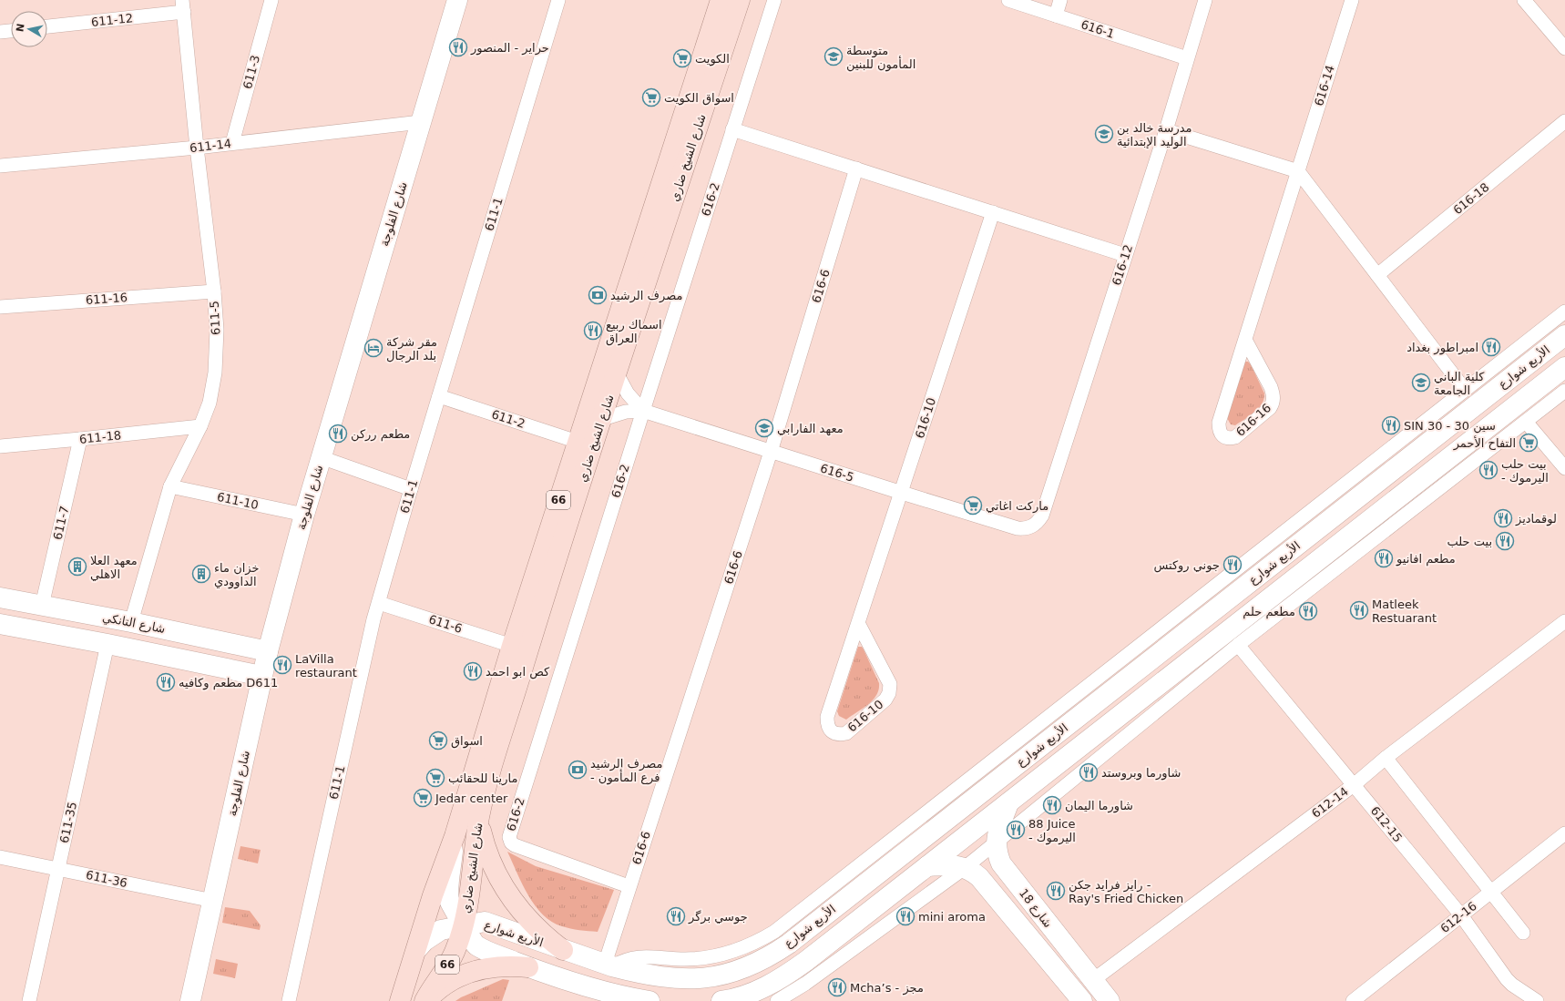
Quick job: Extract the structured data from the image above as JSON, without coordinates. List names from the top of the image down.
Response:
{
  "streets": {
    "main road": [
      "شارع الشيخ ضاري",
      "شارع الفلوجة",
      "الأربع شوارع",
      "66",
      "شارع التانكي",
      "شارع 18"
    ],
    "street": [
      "611-12",
      "616-1",
      "611-3",
      "616-14",
      "611-14",
      "616-18",
      "616-2",
      "611-1",
      "616-12",
      "616-6",
      "611-16",
      "611-5",
      "616-10",
      "611-2",
      "616-16",
      "611-18",
      "616-5",
      "611-10",
      "611-7",
      "611-6",
      "612-14",
      "611-35",
      "612-15",
      "611-36",
      "612-16"
    ]
  },
  "crossings": [
    ["611-12", "611-5"],
    ["616-1", "616-12"],
    ["611-3", "611-14"],
    ["616-14", "616-16"],
    ["611-14", "شارع الفلوجة"],
    ["611-14", "611-5"],
    ["شارع الشيخ ضاري", "الأربع شوارع"],
    ["شارع الشيخ ضاري", "611-2"],
    ["شارع الشيخ ضاري", "611-6"],
    ["616-2", "616-6"],
    ["616-2", "616-5"],
    ["شارع الفلوجة", "611-10"],
    ["شارع الفلوجة", "شارع التانكي"],
    ["شارع الفلوجة", "611-36"],
    ["611-1", "611-2"],
    ["611-1", "611-6"],
    ["616-12", "616-5"],
    ["616-6", "الأربع شوارع"],
    ["616-6", "616-5"],
    ["611-16", "611-5"],
    ["611-5", "611-18"],
    ["611-5", "611-10"],
    ["611-5", "شارع التانكي"],
    ["الأربع شوارع", "شارع 18"],
    ["616-10", "616-5"],
    ["611-18", "611-7"],
    ["611-7", "شارع التانكي"],
    ["612-14", "612-15"],
    ["612-14", "شارع 18"],
    ["611-35", "611-36"],
    ["612-15", "612-16"]
  ],
  "places": {
    "restaurant": [
      "حراير - المنصور",
      "اسماك ربيع العراق",
      "امبراطور بغداد",
      "SIN 30 - سين 30",
      "مطعم رركن",
      "بيت حلب - اليرموك",
      "لوقماديز",
      "بيت حلب",
      "مطعم افانيو",
      "جوني روكتس",
      "Matleek Restuarant",
      "مطعم حلم",
      "LaVilla restaurant",
      "كص ابو احمد",
      "مطعم وكافيه D611",
      "شاورما وبروستد",
      "شاورما اليمان",
      "88 Juice - اليرموك",
      "رايز فرايد جكن - Ray's Fried Chicken",
      "جوسي برگر",
      "mini aroma",
      "Mcha’s - مجز"
    ],
    "school or university": [
      "متوسطة المأمون للبنين",
      "مدرسة خالد بن الوليد الإبتدائية",
      "كلية الباني الجامعة",
      "معهد الفارابي"
    ],
    "supermarket": [
      "الكويت",
      "اسواق الكويت",
      "التفاح الأحمر",
      "ماركت اغاتي",
      "اسواق",
      "مارينا للحقائب",
      "Jedar center"
    ],
    "bank": ["مصرف الرشيد", "مصرف الرشيد - فرع المأمون"],
    "hotel": ["مقر شركة بلد الرجال"],
    "building": ["معهد العلا الاهلي", "خزان ماء الداوودي"]
  },
  "north": "left"
}
